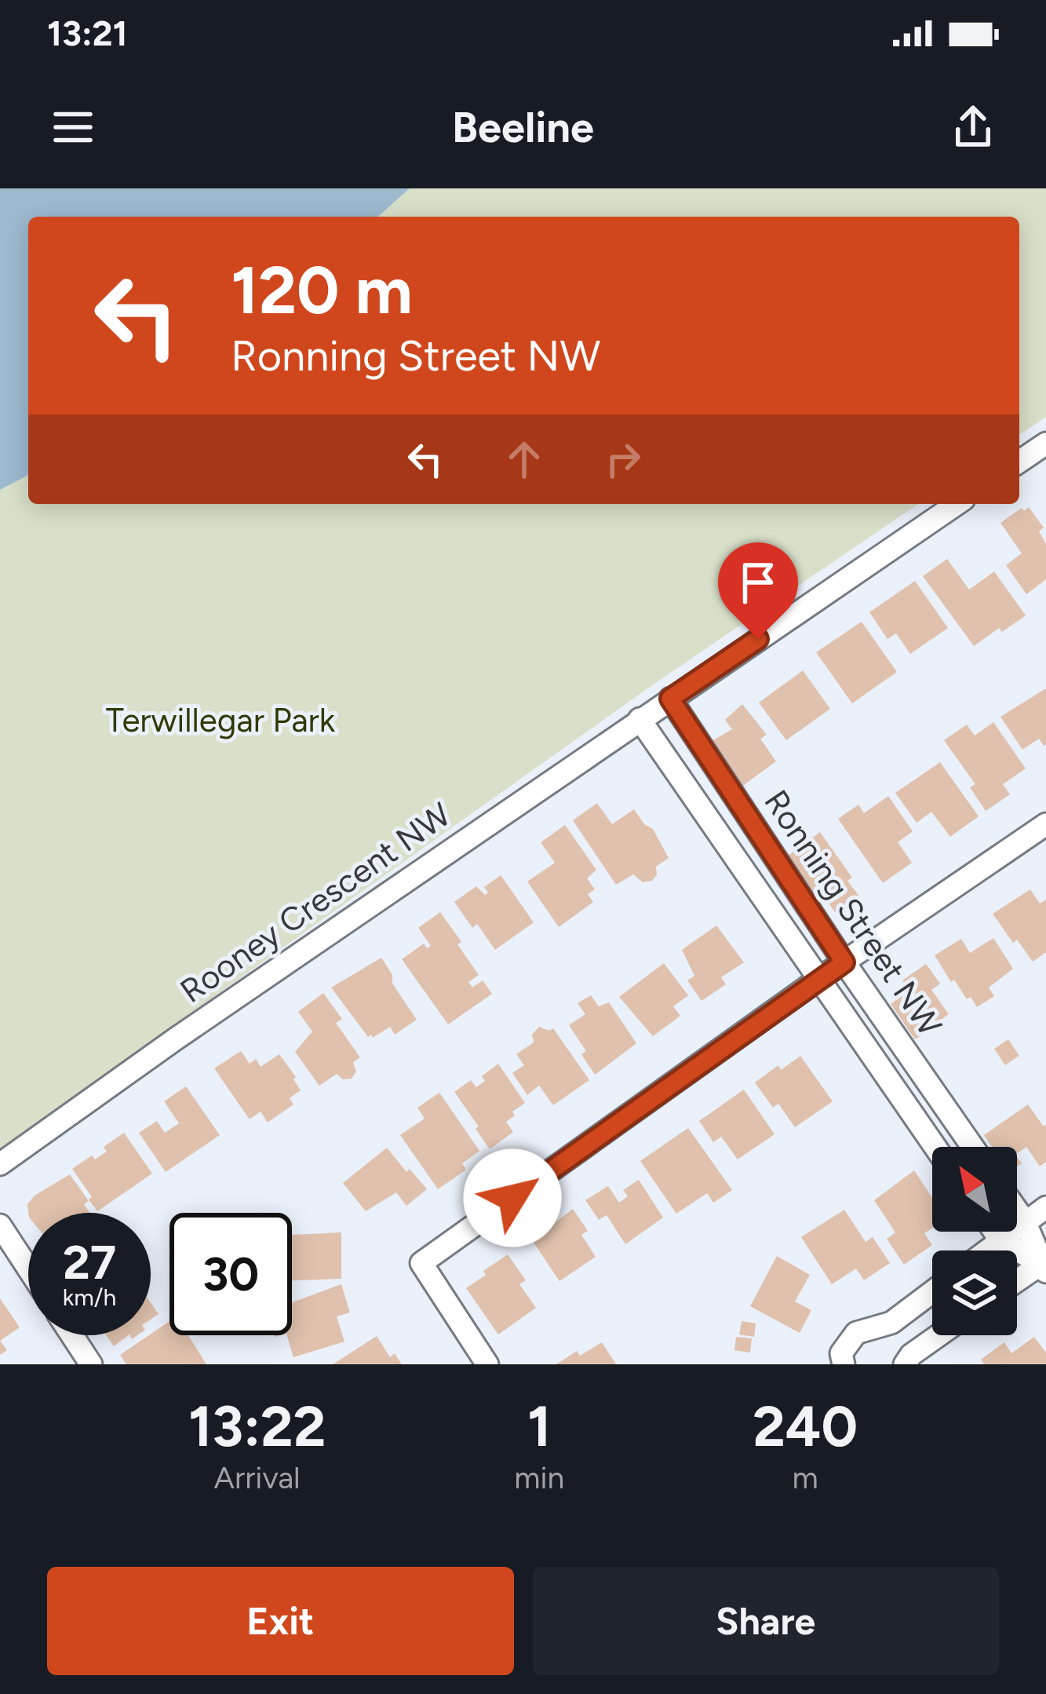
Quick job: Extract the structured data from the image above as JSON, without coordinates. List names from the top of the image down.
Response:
{
  "streets": {
    "street": ["Rooney Crescent NW", "Ronning Street NW"]
  },
  "crossings": [
    ["Rooney Crescent NW", "Ronning Street NW"]
  ],
  "parks": ["Terwillegar Park"],
  "north": "top left",
  "page": {
    "status": "13:21",
    "header": "Beeline",
    "turn": ["120 m", "Ronning Street NW"],
    "speed": "27 km/h",
    "limit": "30",
    "eta": [
      "13:22",
      "Arrival",
      "1",
      "min",
      "240",
      "m"
    ],
    "buttons": ["Exit", "Share"]
  }
}
